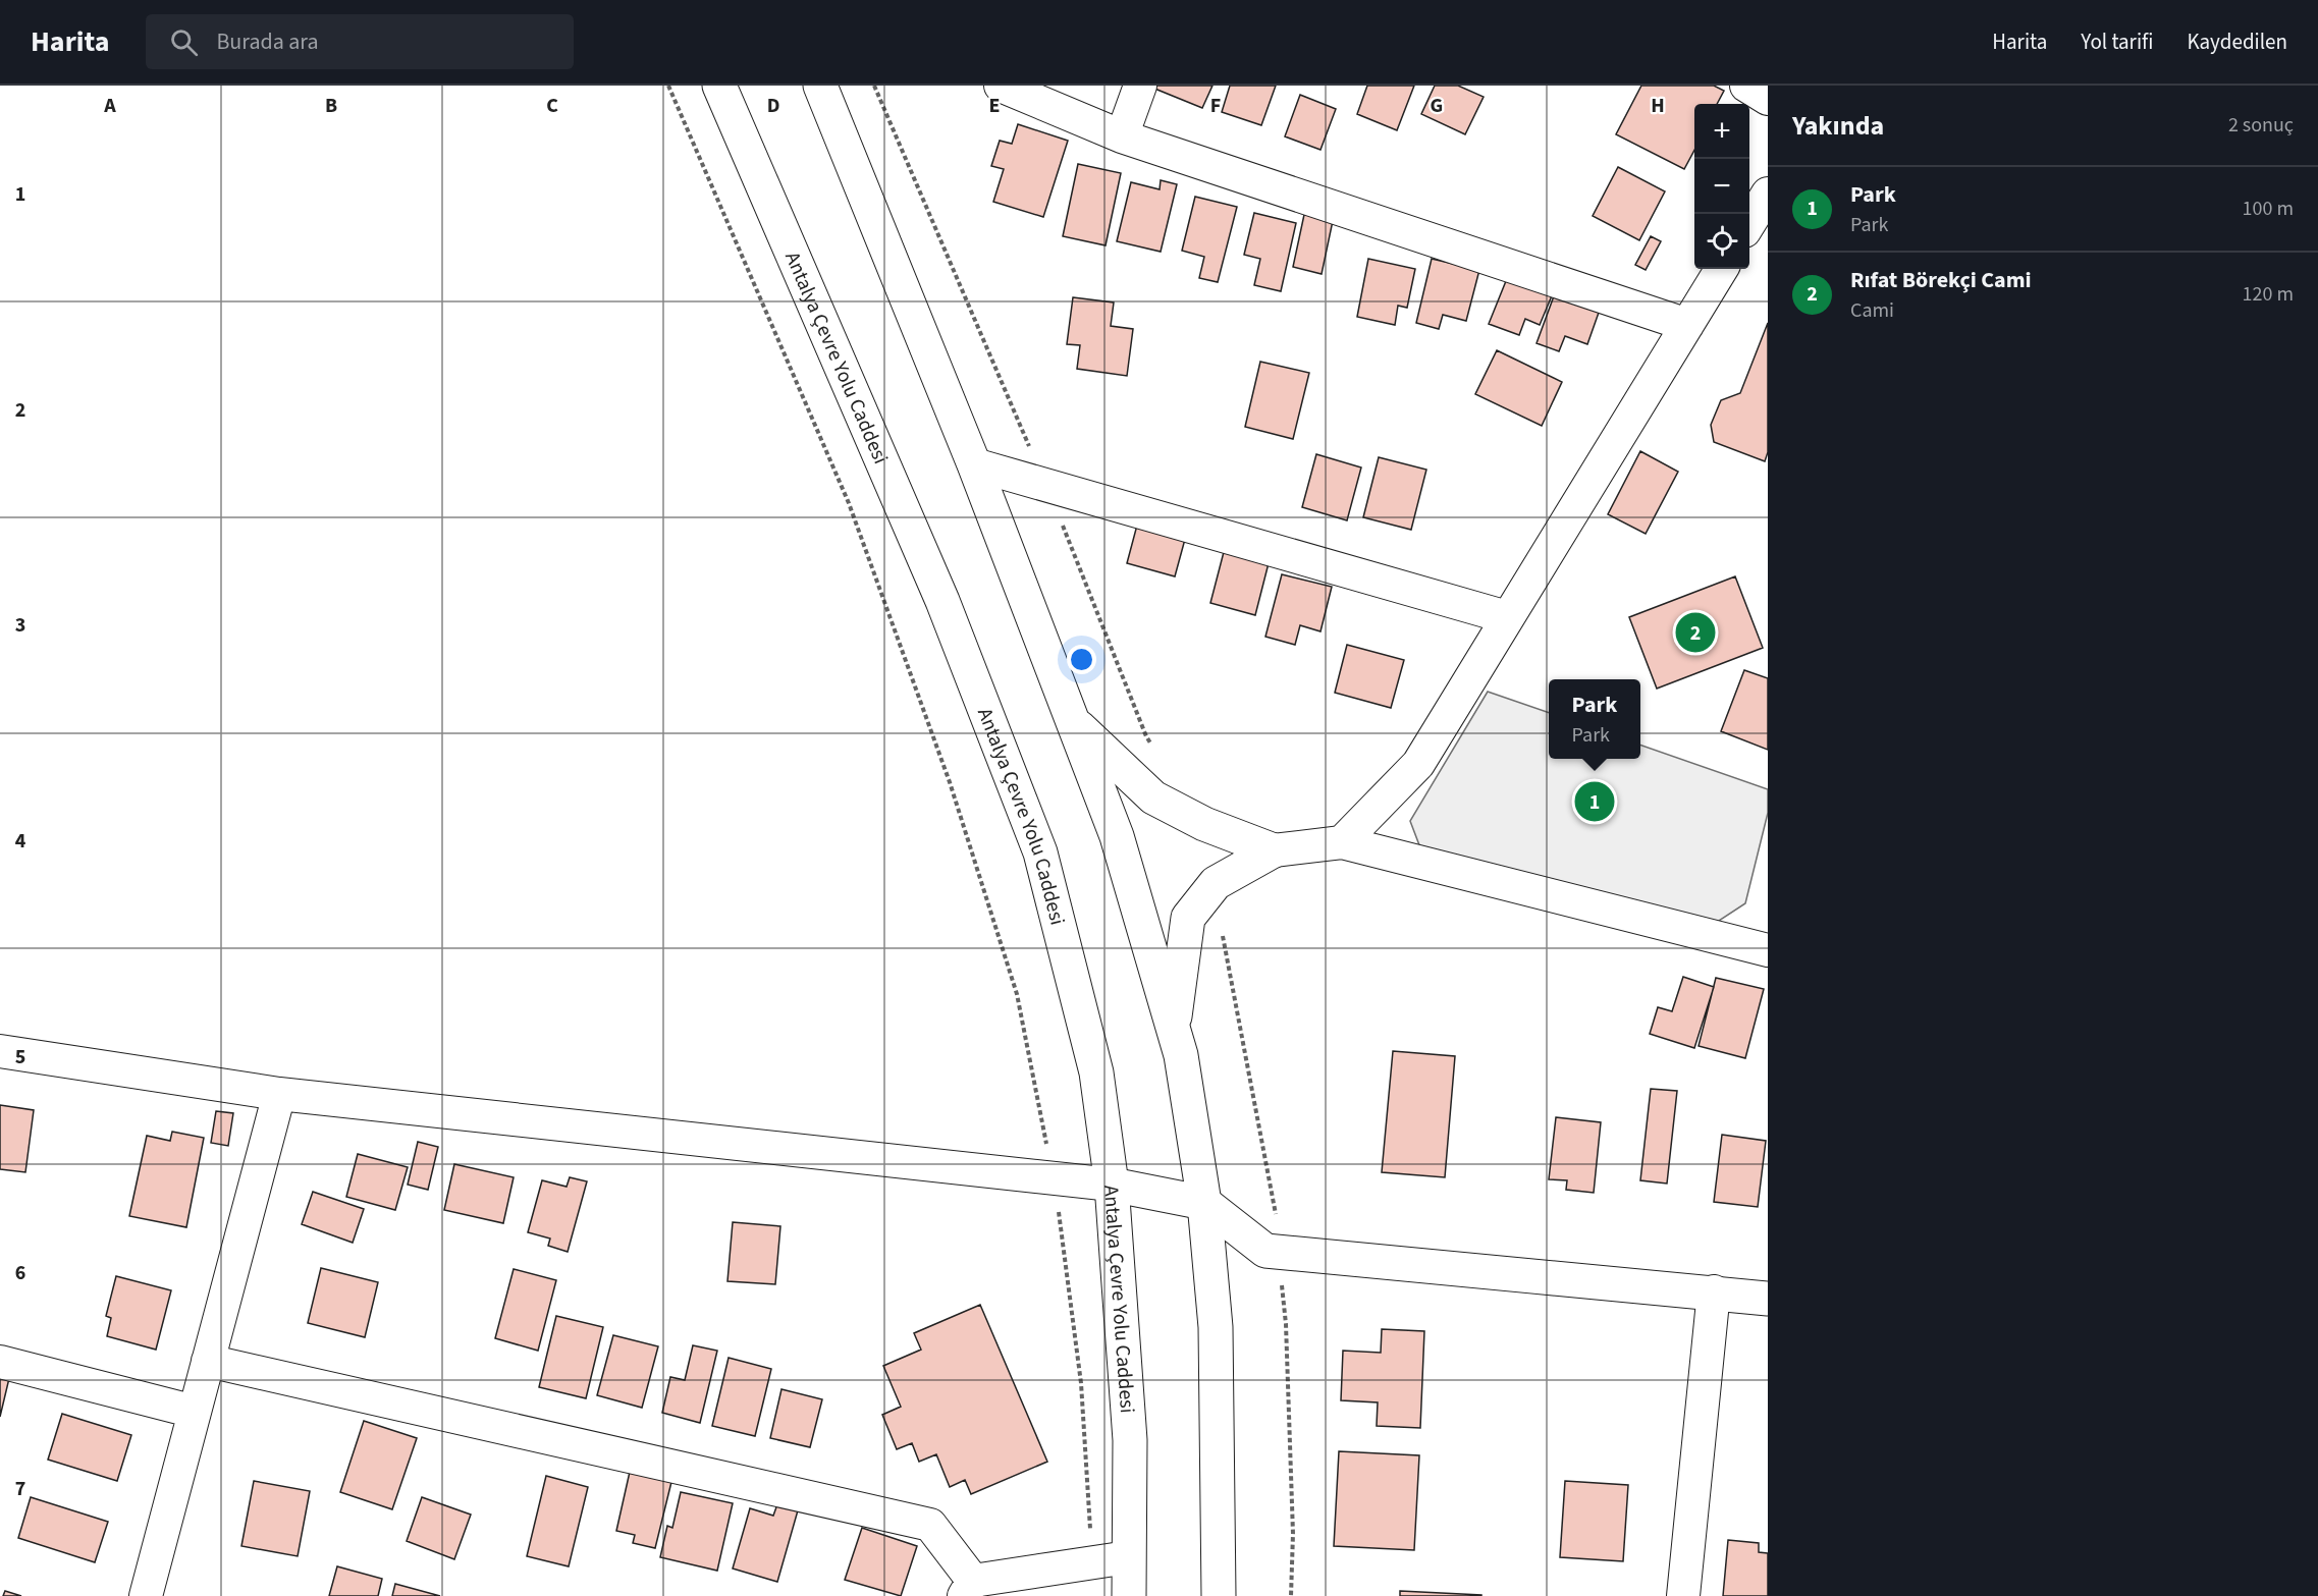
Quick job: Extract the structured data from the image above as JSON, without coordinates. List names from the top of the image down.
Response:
{
  "streets": {
    "main road": ["Antalya Çevre Yolu Caddesi"]
  },
  "page": {
    "header": "Harita",
    "search": "Burada ara",
    "nav": ["Harita", "Yol tarifi", "Kaydedilen"],
    "heading": ["Yakında", "2 sonuç"],
    "map_buttons": ["+", "−"],
    "list": [
      {
        "mark": "1",
        "name": "Park",
        "note": "Park",
        "value": "100 m"
      },
      {
        "mark": "2",
        "name": "Rıfat Börekçi Cami",
        "note": "Cami",
        "value": "120 m"
      }
    ],
    "pins": ["2", "1"],
    "popup": ["Park", "Park"]
  },
  "grid": {
    "columns": [
      "A",
      "B",
      "C",
      "D",
      "E",
      "F",
      "G",
      "H"
    ],
    "rows": [
      "1",
      "2",
      "3",
      "4",
      "5",
      "6",
      "7"
    ]
  }
}
